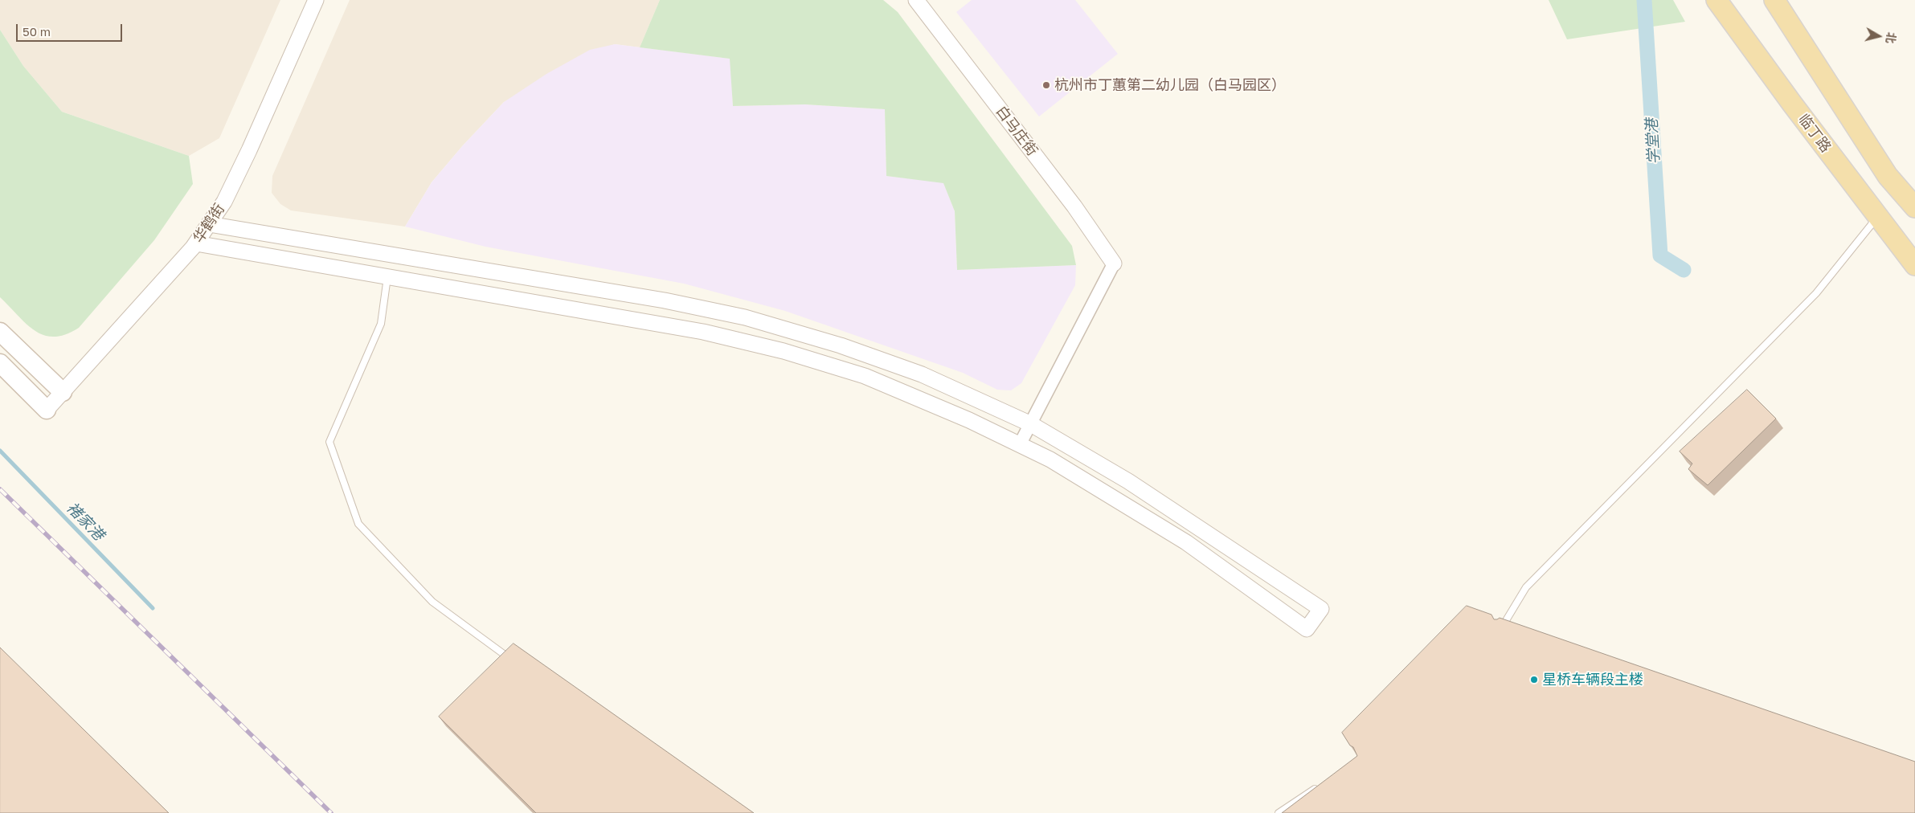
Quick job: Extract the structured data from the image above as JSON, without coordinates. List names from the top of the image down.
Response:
{
  "streets": {
    "main road": ["临丁路"],
    "street": ["白马庄街", "华鹤街"]
  },
  "water": ["学堂港", "褚家港"],
  "places": ["杭州市丁蕙第二幼儿园（白马园区）", "星桥车辆段主楼"],
  "scale_bar": "50 m",
  "north": "right"
}
